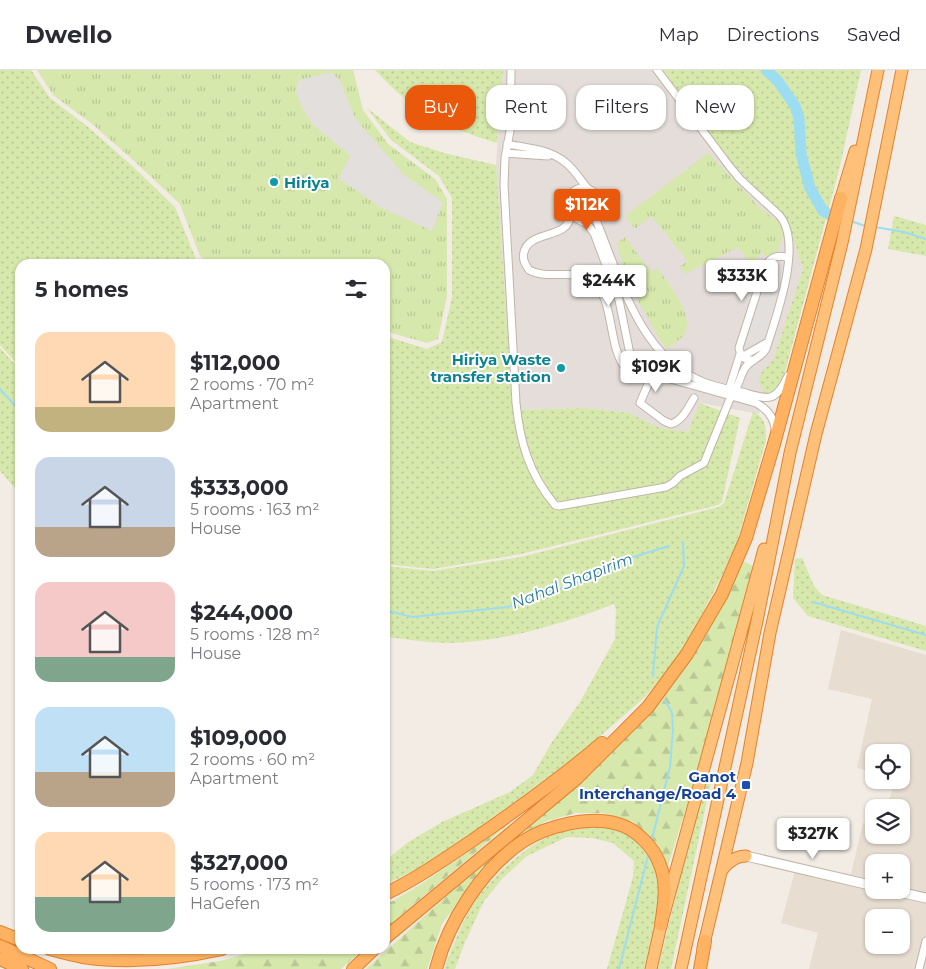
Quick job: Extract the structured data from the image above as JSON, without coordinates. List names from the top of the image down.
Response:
{
  "water": ["Nahal Shapirim"],
  "places": {
    "other": ["Hiriya", "Hiriya Waste transfer station"],
    "transit": ["Ganot Interchange/Road 4"]
  },
  "page": {
    "header": "Dwello",
    "nav": ["Map", "Directions", "Saved"],
    "chip": [
      "Buy",
      "Rent",
      "Filters",
      "New"
    ],
    "price": [
      "$112K",
      "$333K",
      "$244K",
      "$109K",
      "$327K"
    ],
    "heading": "5 homes",
    "list": [
      {
        "name": "$112,000",
        "note": "2 rooms · 70 m² · Apartment"
      },
      {
        "name": "$333,000",
        "note": "5 rooms · 163 m² · House"
      },
      {
        "name": "$244,000",
        "note": "5 rooms · 128 m² · House"
      },
      {
        "name": "$109,000",
        "note": "2 rooms · 60 m² · Apartment"
      },
      {
        "name": "$327,000",
        "note": "5 rooms · 173 m² · HaGefen"
      }
    ],
    "map_buttons": ["+", "−"]
  }
}
